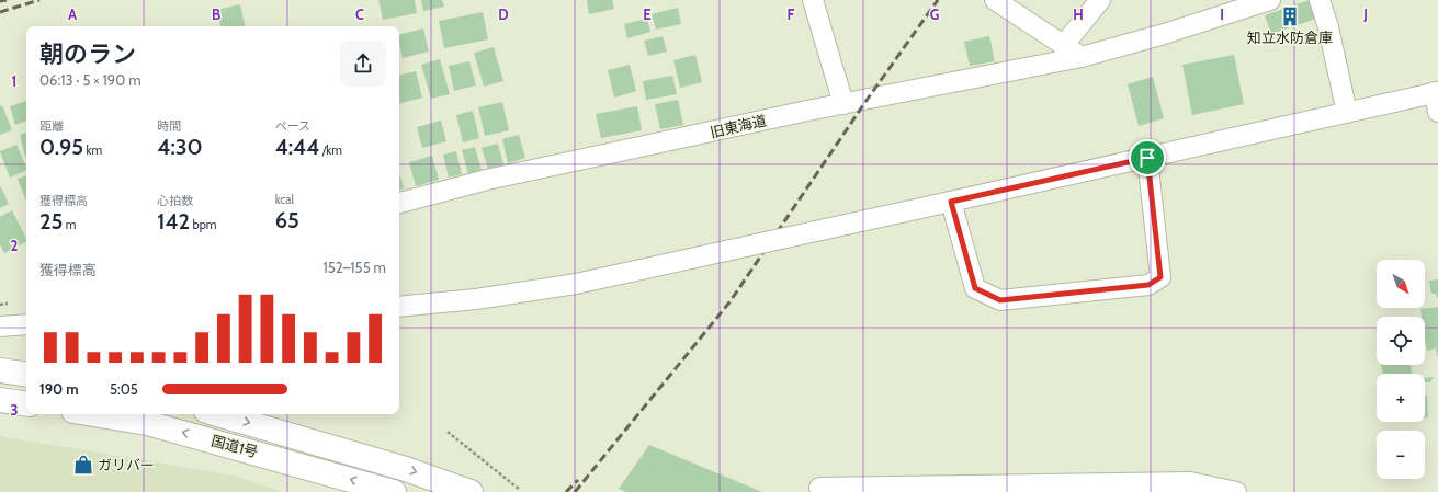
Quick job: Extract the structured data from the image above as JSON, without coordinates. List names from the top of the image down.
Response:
{
  "streets": {
    "highway": ["国道1号"],
    "street": ["旧東海道"]
  },
  "places": {
    "building": ["知立水防倉庫"],
    "shop": ["ガリバー"]
  },
  "north": "bottom right",
  "page": {
    "heading": ["朝のラン", "06:13 · 5 × 190 m"],
    "stats": [
      ["距離", "0.95 km"],
      ["時間", "4:30"],
      ["ペース", "4:44 /km"],
      ["獲得標高", "25 m"],
      ["心拍数", "142 bpm"],
      ["kcal", "65"]
    ],
    "chart": ["獲得標高", "152–155 m"],
    "map_buttons": ["+", "−"],
    "list": [
      {
        "name": "190 m",
        "note": "5:05"
      }
    ]
  },
  "grid": {
    "columns": [
      "A",
      "B",
      "C",
      "D",
      "E",
      "F",
      "G",
      "H",
      "I",
      "J"
    ],
    "rows": ["1", "2", "3"]
  }
}
